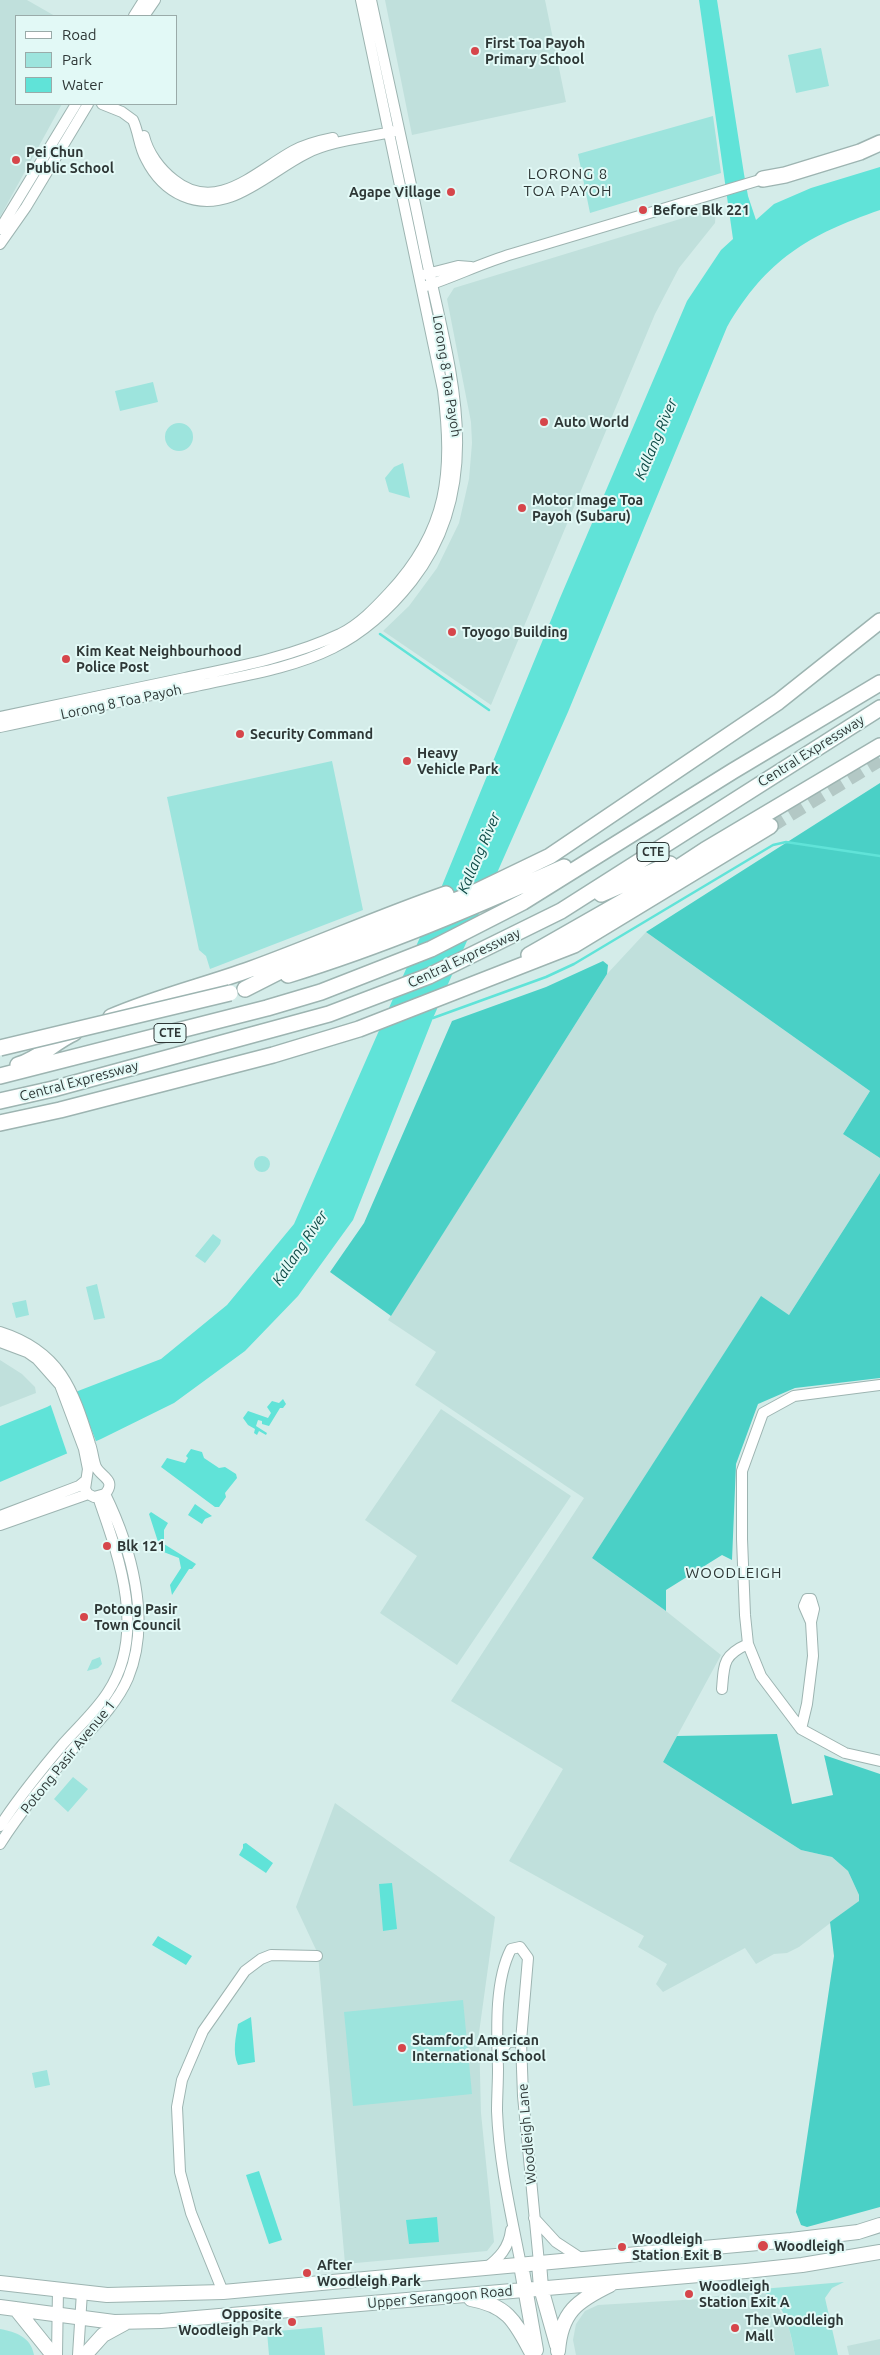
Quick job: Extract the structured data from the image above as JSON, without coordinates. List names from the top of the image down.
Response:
{
  "streets": {
    "highway": ["Central Expressway", "CTE"],
    "main road": ["Upper Serangoon Road"],
    "street": ["Lorong 8 Toa Payoh", "Potong Pasir Avenue 1", "Woodleigh Lane"]
  },
  "crossings": [
    ["Woodleigh Lane", "Upper Serangoon Road"]
  ],
  "districts": ["LORONG 8 TOA PAYOH", "WOODLEIGH"],
  "water": ["Kallang River"],
  "places": [
    "First Toa Payoh Primary School",
    "Pei Chun Public School",
    "Agape Village",
    "Before Blk 221",
    "Auto World",
    "Motor Image Toa Payoh (Subaru)",
    "Toyogo Building",
    "Kim Keat Neighbourhood Police Post",
    "Security Command",
    "Heavy Vehicle Park",
    "Blk 121",
    "Potong Pasir Town Council",
    "Stamford American International School",
    "Woodleigh",
    "Woodleigh Station Exit B",
    "After Woodleigh Park",
    "Woodleigh Station Exit A",
    "Opposite Woodleigh Park",
    "The Woodleigh Mall"
  ],
  "legend": ["Road", "Park", "Water"]
}
